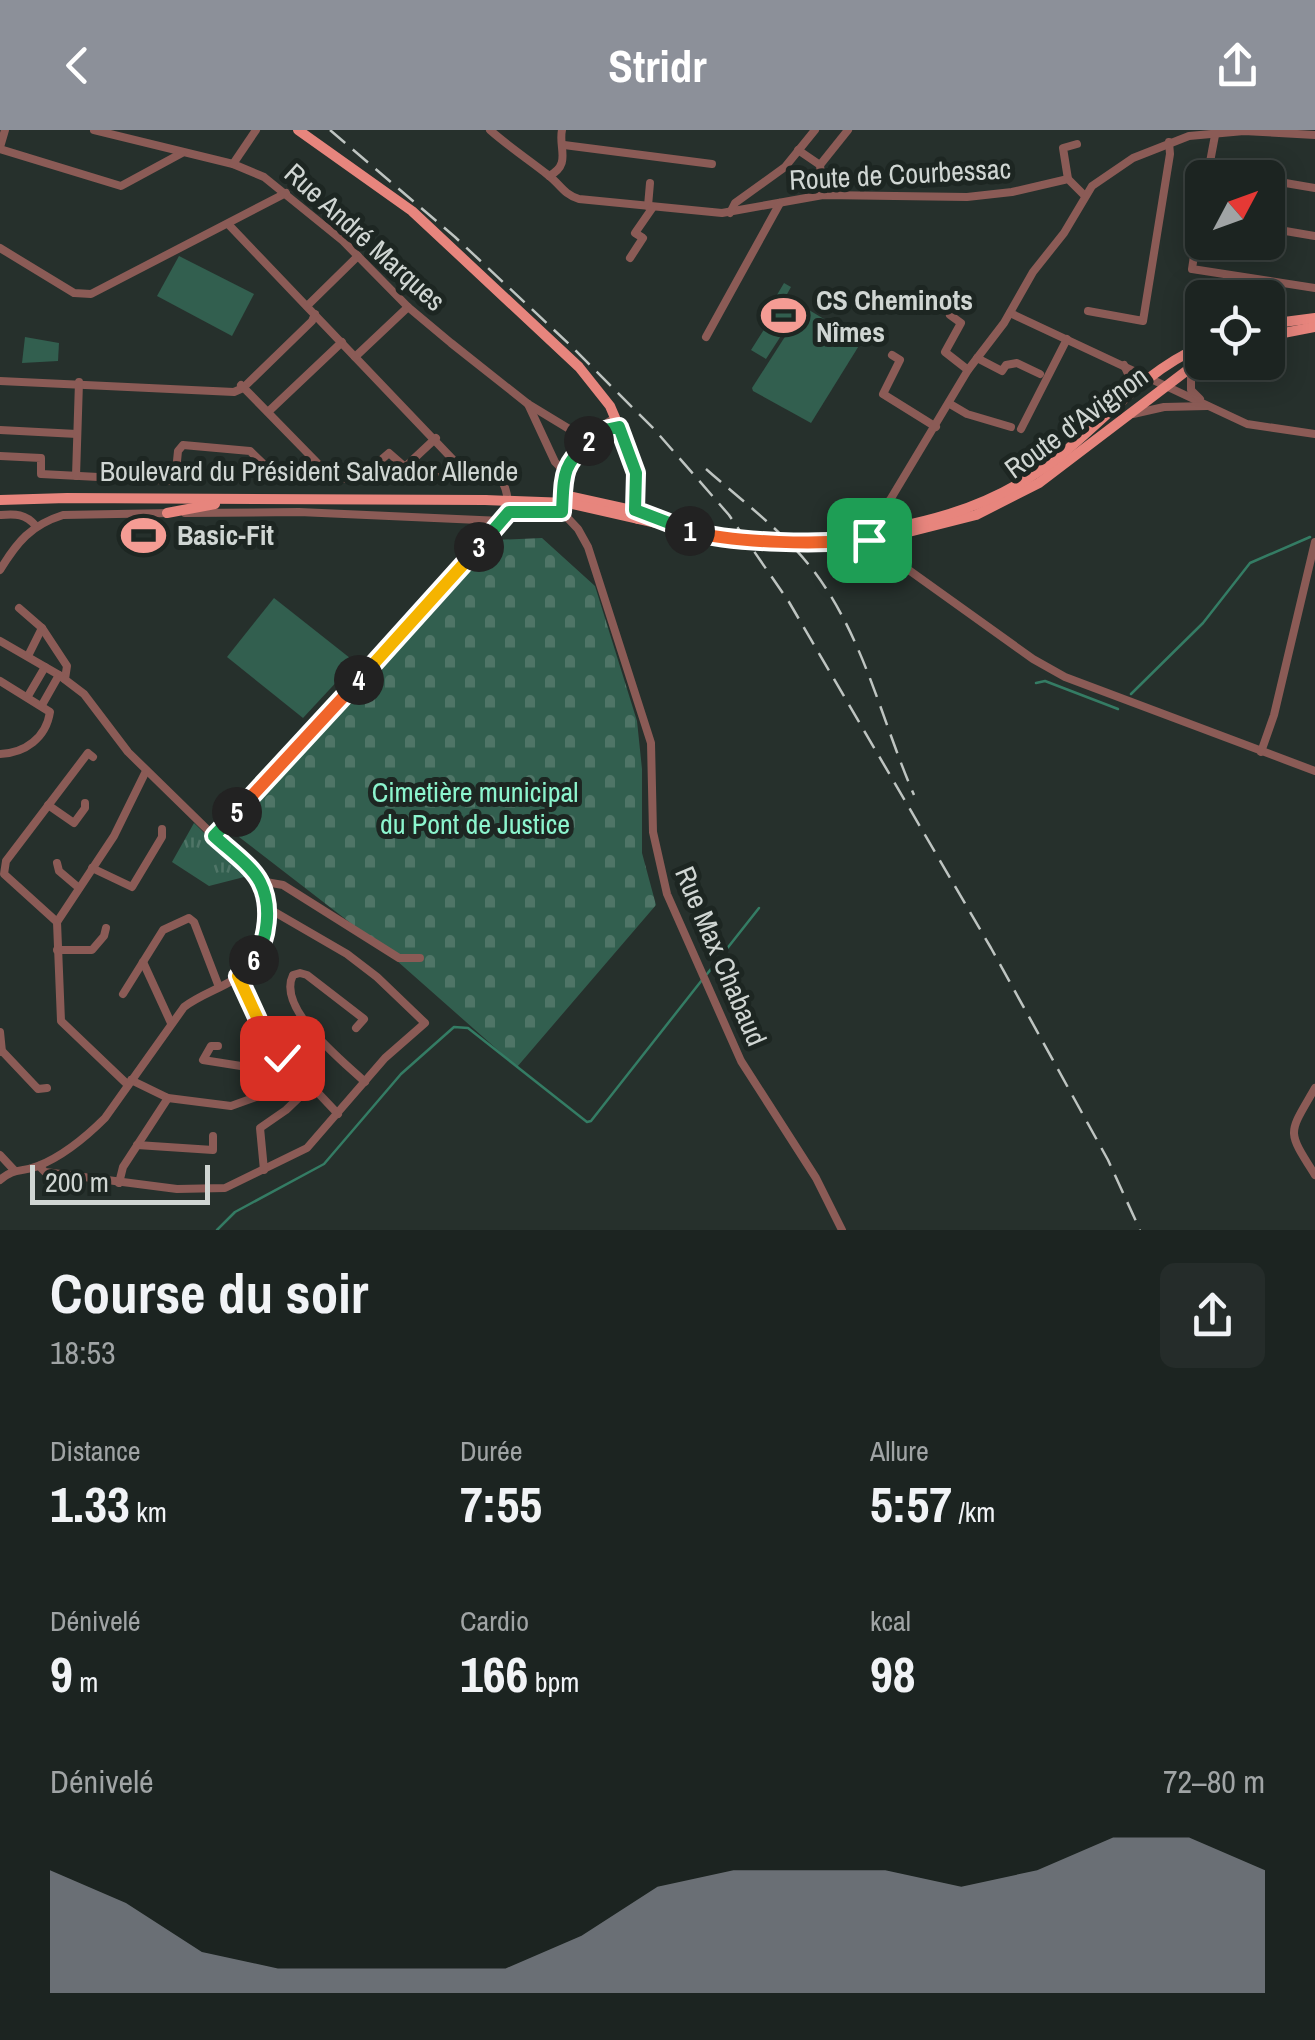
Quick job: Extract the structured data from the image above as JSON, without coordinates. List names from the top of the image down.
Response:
{
  "streets": {
    "main road": ["Route d'Avignon", "Boulevard du Président Salvador Allende"],
    "street": ["Route de Courbessac", "Rue André Marques", "Rue Max Chabaud"]
  },
  "crossings": [
    ["Route d'Avignon", "Boulevard du Président Salvador Allende"],
    ["Boulevard du Président Salvador Allende", "Rue Max Chabaud"]
  ],
  "parks": ["Cimetière municipal du Pont de Justice"],
  "places": {
    "sports": ["CS Cheminots Nîmes", "Basic-Fit"]
  },
  "scale_bar": "200 m",
  "north": "top right",
  "page": {
    "header": "Stridr",
    "pins": [
      "2",
      "1",
      "3",
      "4",
      "5",
      "6"
    ],
    "scale": "200 m",
    "heading": ["Course du soir", "18:53"],
    "stats": [
      ["Distance", "1.33 km"],
      ["Durée", "7:55"],
      ["Allure", "5:57 /km"],
      ["Dénivelé", "9 m"],
      ["Cardio", "166 bpm"],
      ["kcal", "98"]
    ],
    "chart": ["Dénivelé", "72–80 m"]
  }
}
